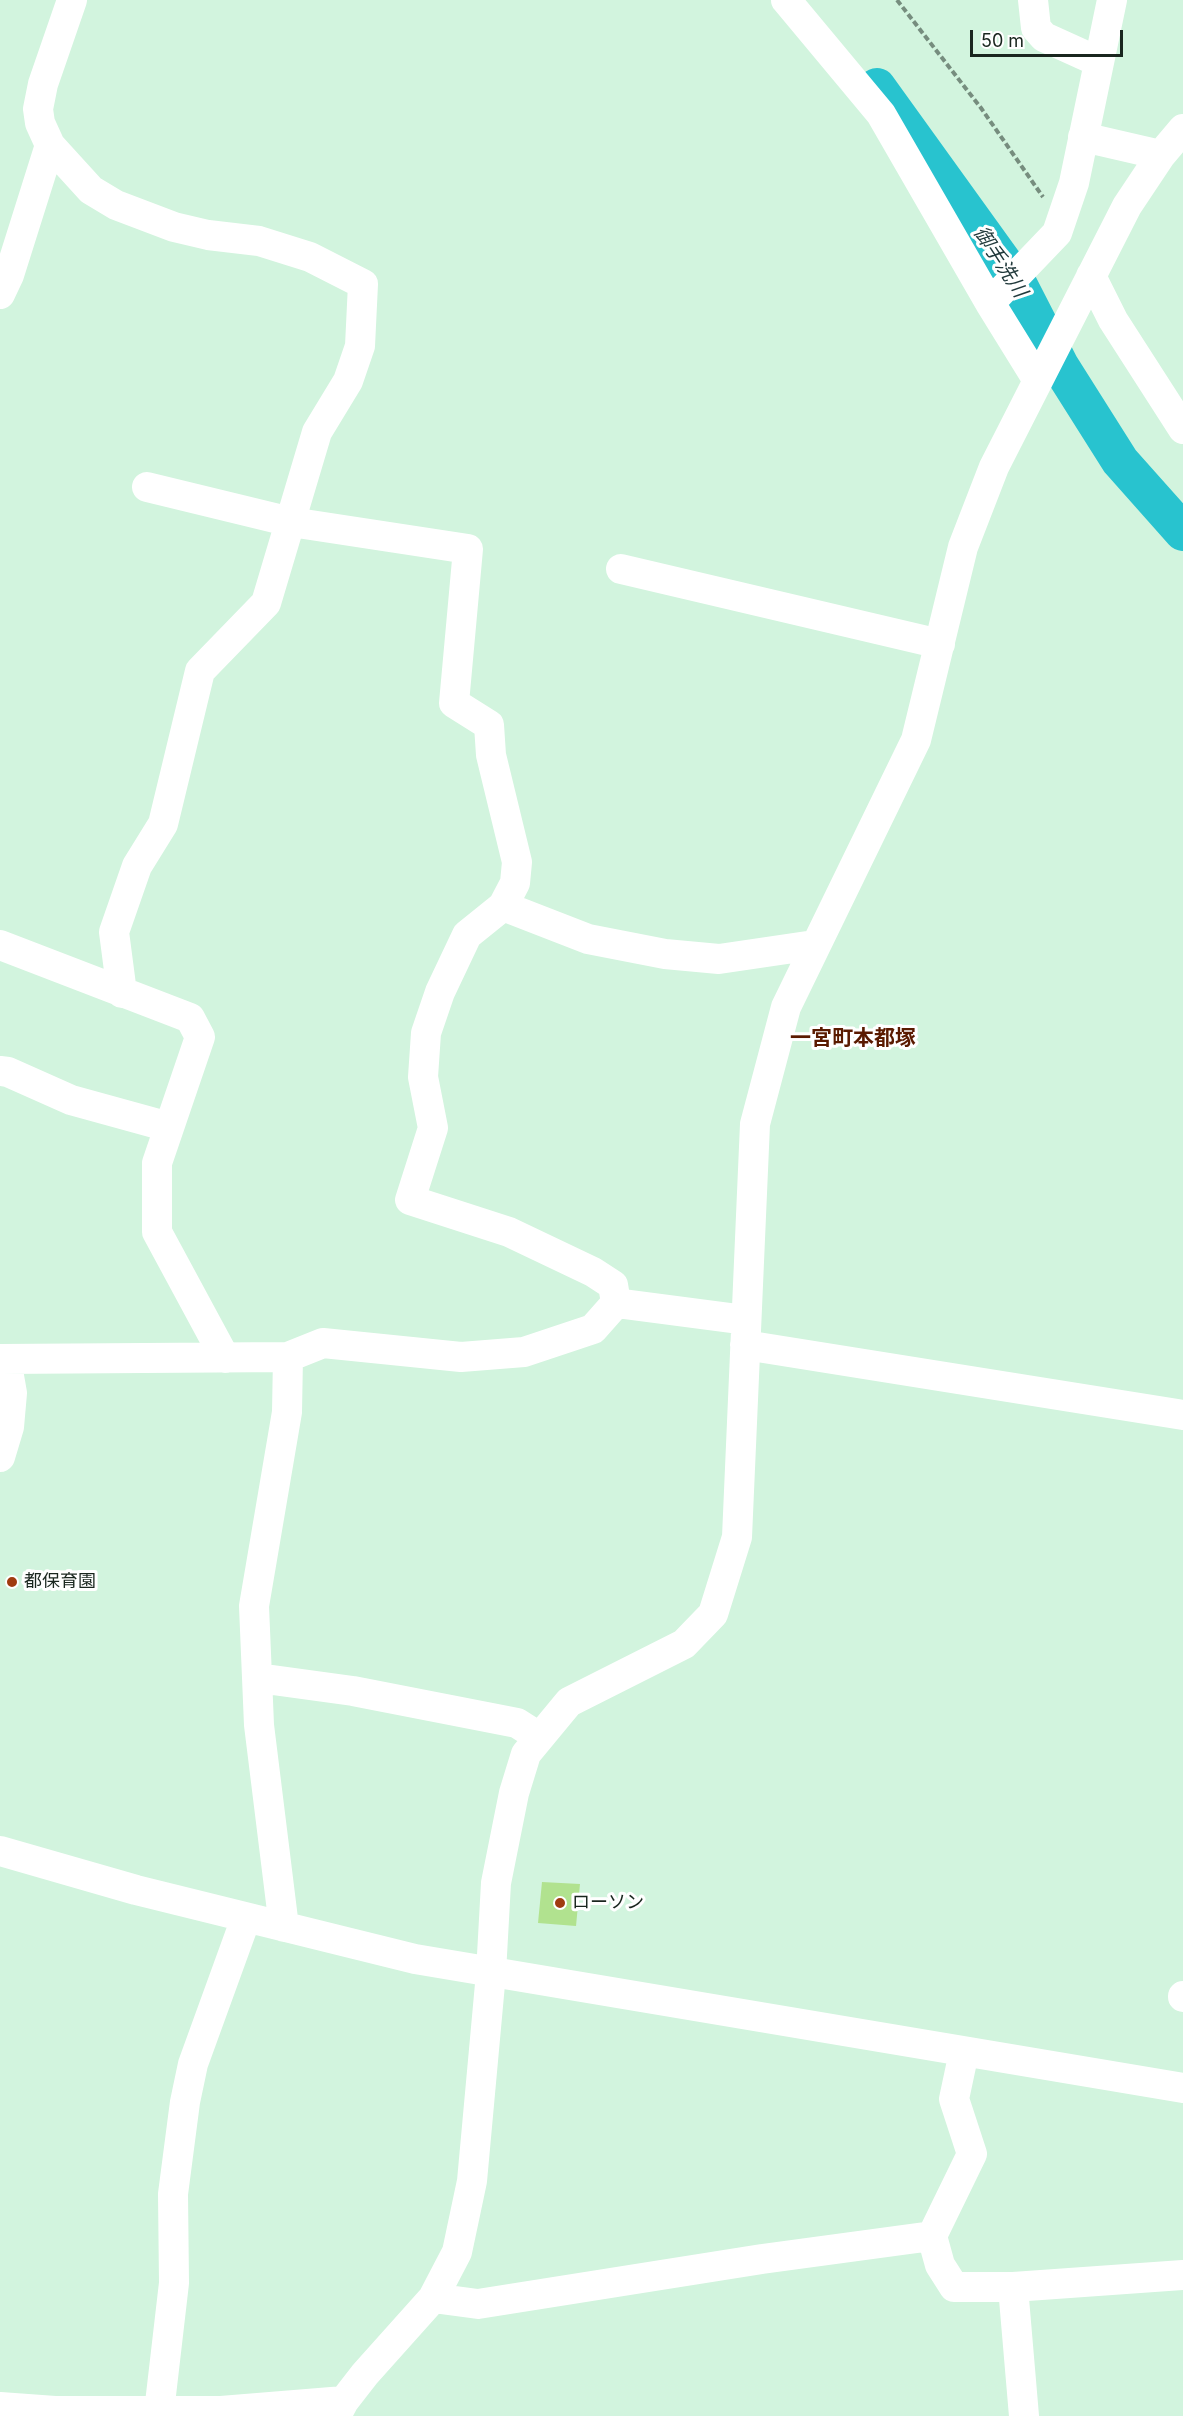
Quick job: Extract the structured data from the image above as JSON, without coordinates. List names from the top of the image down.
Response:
{
  "districts": ["一宮町本都塚"],
  "water": ["御手洗川"],
  "places": ["都保育園", "ローソン"],
  "scale_bar": "50 m"
}
